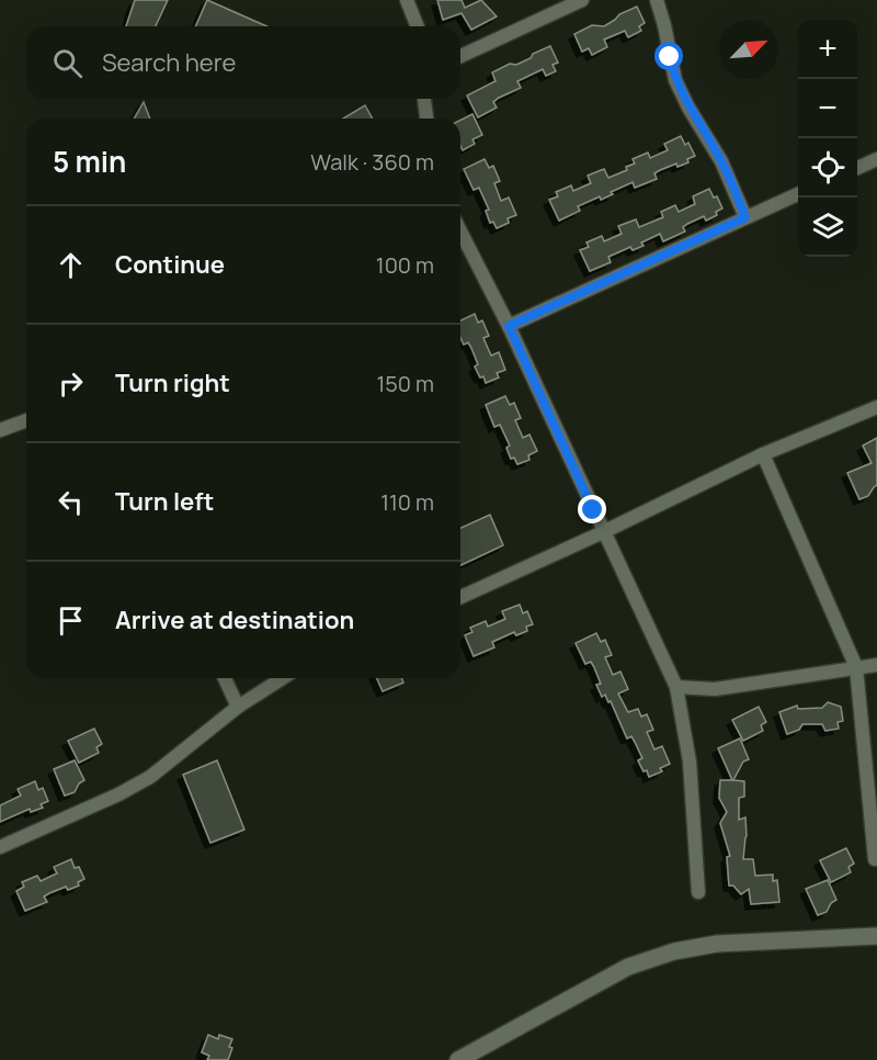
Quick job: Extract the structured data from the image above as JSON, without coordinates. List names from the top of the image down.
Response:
{
  "north": "top right",
  "page": {
    "map_buttons": ["+", "−"],
    "search": "Search here",
    "heading": ["5 min", "Walk · 360 m"],
    "list": [
      ["Continue", "100 m"],
      ["Turn right", "150 m"],
      ["Turn left", "110 m"],
      "Arrive at destination"
    ]
  }
}
